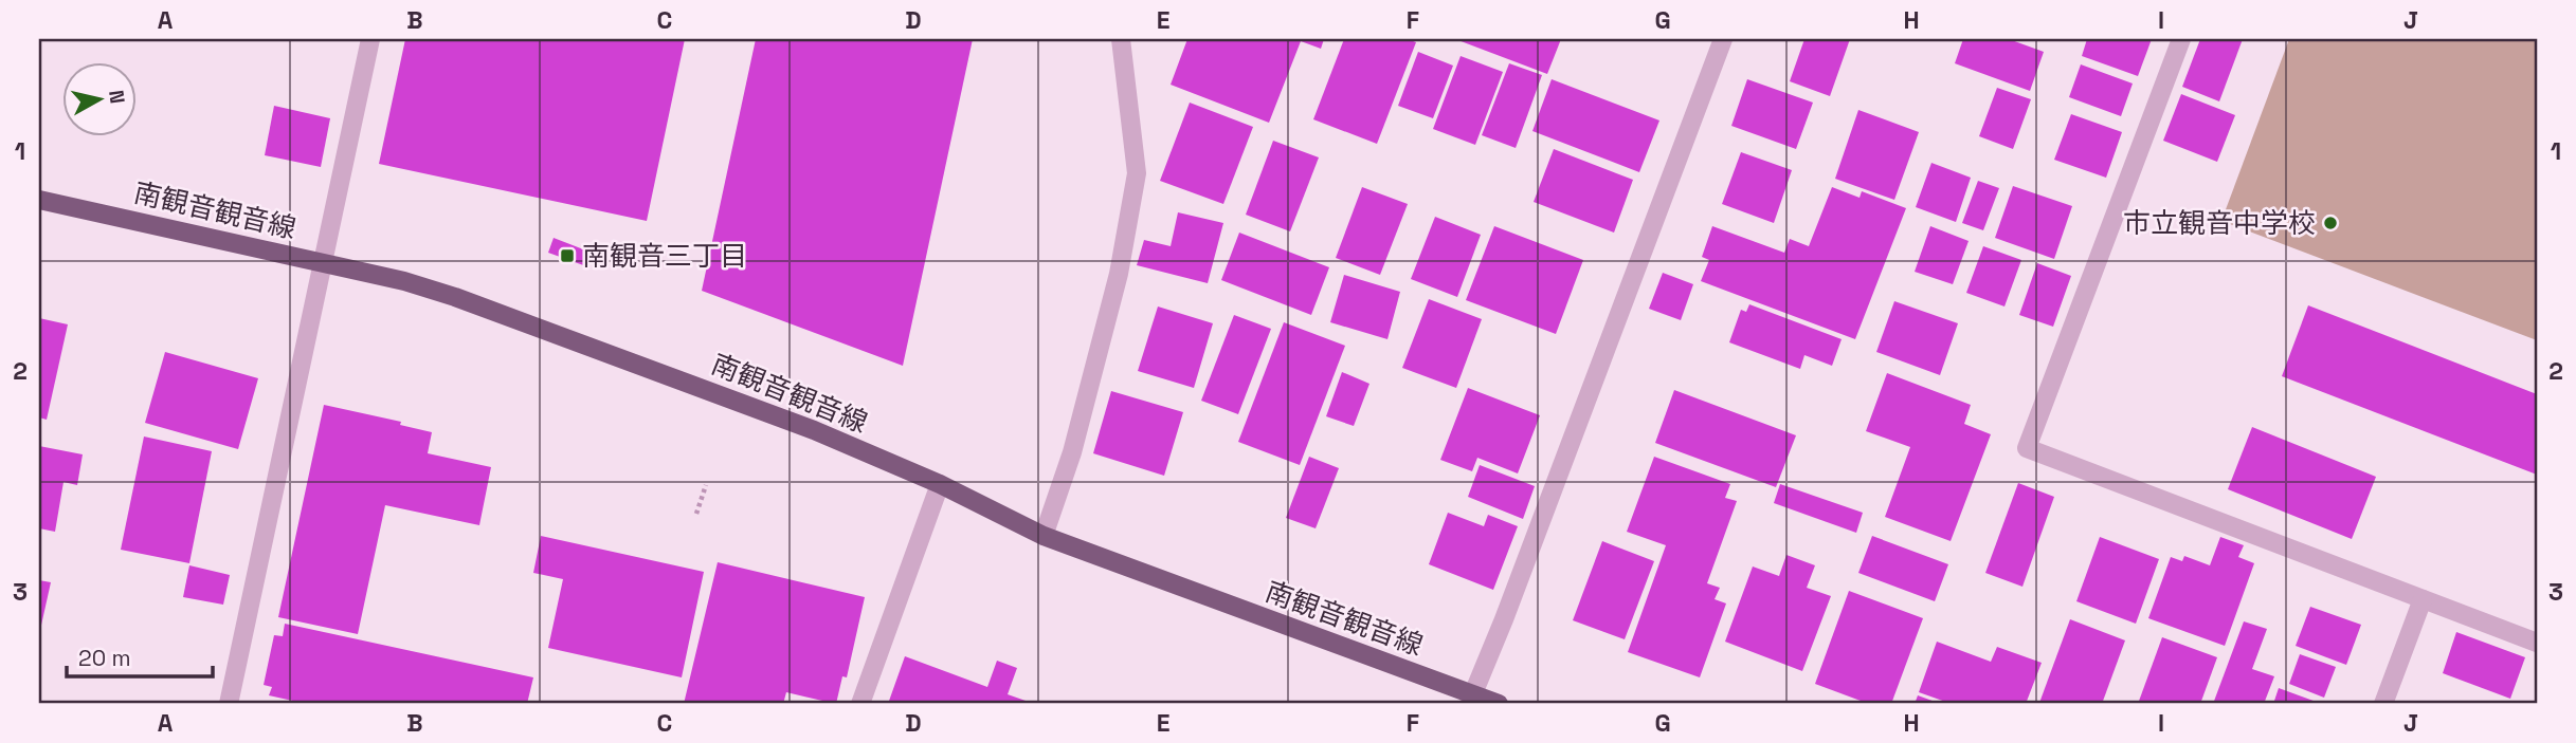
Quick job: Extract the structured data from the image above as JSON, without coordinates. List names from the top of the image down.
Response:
{
  "streets": {
    "main road": ["南観音観音線"]
  },
  "places": {
    "other": ["市立観音中学校"],
    "transit": ["南観音三丁目"]
  },
  "scale_bar": "20 m",
  "north": "right",
  "grid": {
    "columns": [
      "A",
      "B",
      "C",
      "D",
      "E",
      "F",
      "G",
      "H",
      "I",
      "J"
    ],
    "rows": ["1", "2", "3"]
  }
}
